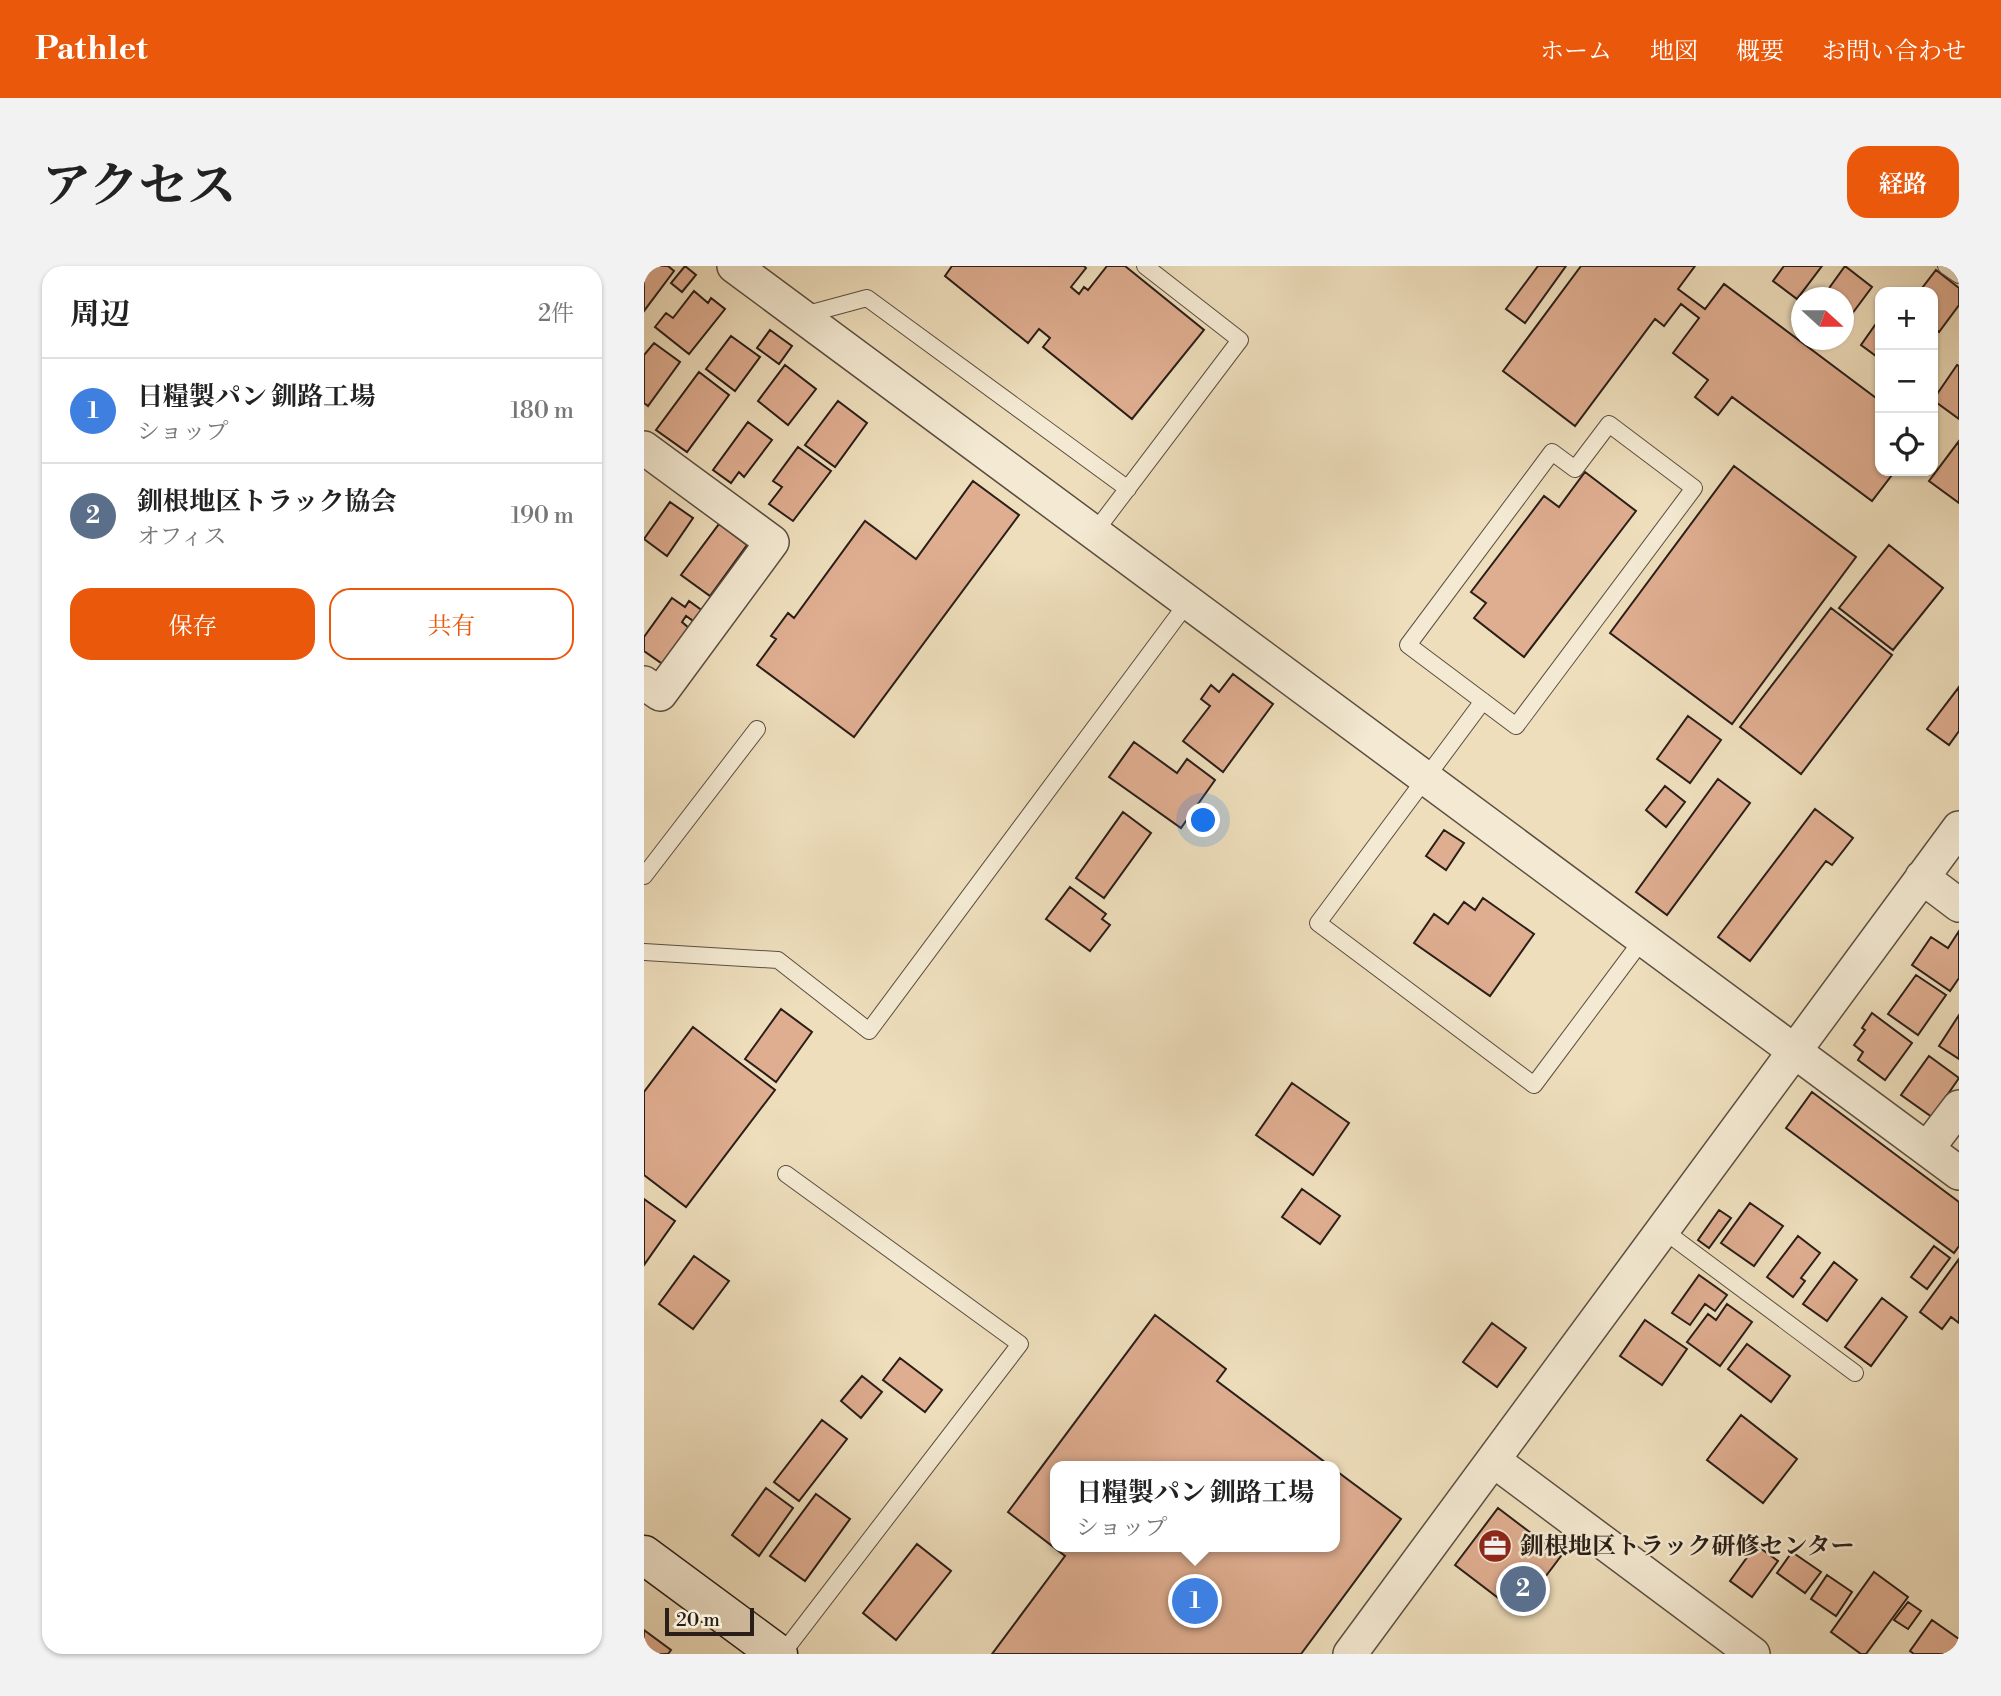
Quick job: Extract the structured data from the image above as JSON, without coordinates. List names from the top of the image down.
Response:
{
  "places": {
    "office": ["釧根地区トラック研修センター"]
  },
  "scale_bar": "20 m",
  "north": "right",
  "page": {
    "header": "Pathlet",
    "nav": [
      "ホーム",
      "地図",
      "概要",
      "お問い合わせ"
    ],
    "title": "アクセス",
    "buttons": [
      "経路",
      ["保存", "共有"]
    ],
    "heading": ["周辺", "2件"],
    "map_buttons": ["+", "−"],
    "list": [
      {
        "mark": "1",
        "name": "日糧製パン 釧路工場",
        "note": "ショップ",
        "value": "180 m"
      },
      {
        "mark": "2",
        "name": "釧根地区トラック協会",
        "note": "オフィス",
        "value": "190 m"
      }
    ],
    "popup": ["日糧製パン 釧路工場", "ショップ"],
    "pins": ["2", "1"],
    "scale": "20 m"
  }
}
